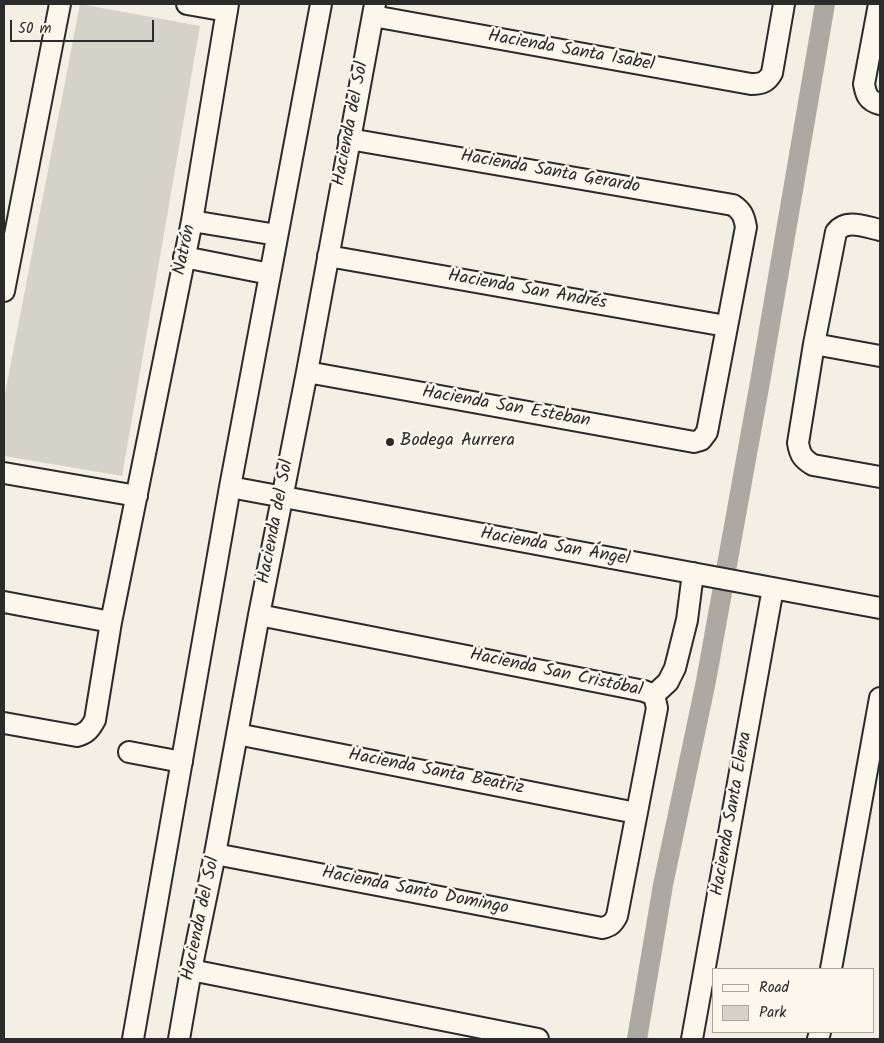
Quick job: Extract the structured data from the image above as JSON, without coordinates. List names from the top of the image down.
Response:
{
  "streets": {
    "street": [
      "Hacienda Santa Isabel",
      "Hacienda del Sol",
      "Hacienda Santa Gerardo",
      "Natrón",
      "Hacienda San Andrés",
      "Hacienda San Esteban",
      "Hacienda San Ángel",
      "Hacienda San Cristóbal",
      "Hacienda Santa Beatriz",
      "Hacienda Santa Elena",
      "Hacienda Santo Domingo"
    ]
  },
  "crossings": [
    ["Hacienda Santa Isabel", "Hacienda del Sol"],
    ["Hacienda del Sol", "Hacienda Santa Gerardo"],
    ["Hacienda del Sol", "Hacienda San Andrés"],
    ["Hacienda del Sol", "Hacienda San Esteban"],
    ["Hacienda del Sol", "Hacienda San Ángel"],
    ["Hacienda del Sol", "Hacienda San Cristóbal"],
    ["Hacienda del Sol", "Hacienda Santa Beatriz"],
    ["Hacienda del Sol", "Hacienda Santo Domingo"],
    ["Hacienda Santa Gerardo", "Hacienda San Andrés"],
    ["Hacienda Santa Gerardo", "Hacienda San Esteban"],
    ["Hacienda San Andrés", "Hacienda San Esteban"],
    ["Hacienda San Ángel", "Hacienda Santa Elena"],
    ["Hacienda San Cristóbal", "Hacienda Santa Beatriz"],
    ["Hacienda San Cristóbal", "Hacienda Santo Domingo"]
  ],
  "places": ["Bodega Aurrera"],
  "legend": ["Road", "Park"],
  "scale_bar": "50 m"
}
